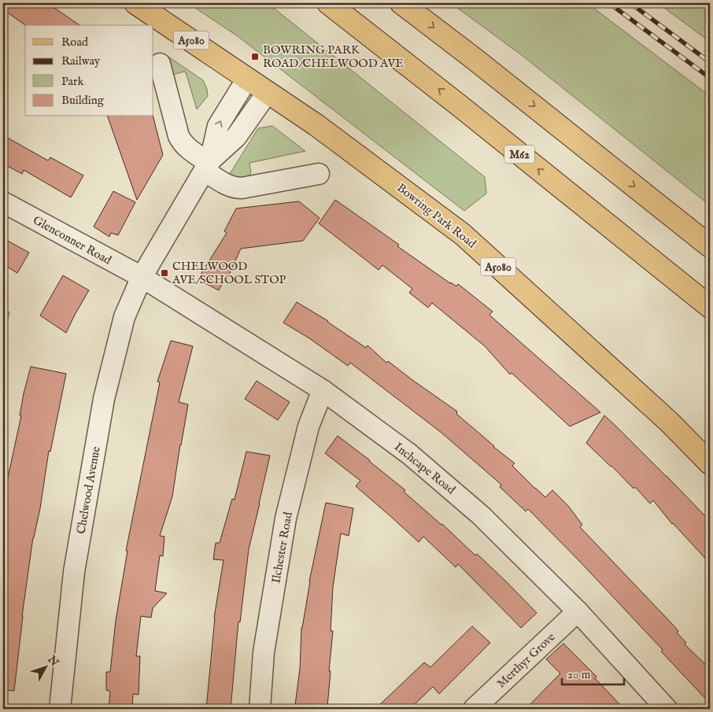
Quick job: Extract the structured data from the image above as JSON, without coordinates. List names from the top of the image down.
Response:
{
  "streets": {
    "main road": ["A5080", "M62", "Bowring Park Road"],
    "street": [
      "Glenconner Road",
      "Inchcape Road",
      "Chelwood Avenue",
      "Ilchester Road",
      "Merthyr Grove"
    ]
  },
  "crossings": [
    ["Glenconner Road", "Inchcape Road"],
    ["Glenconner Road", "Chelwood Avenue"],
    ["Inchcape Road", "Chelwood Avenue"],
    ["Inchcape Road", "Ilchester Road"],
    ["Inchcape Road", "Merthyr Grove"]
  ],
  "places": {
    "transit": ["BOWRING PARK ROAD/CHELWOOD AVE", "CHELWOOD AVE/SCHOOL STOP"]
  },
  "legend": [
    "Road",
    "Railway",
    "Park",
    "Building"
  ],
  "scale_bar": "20 m",
  "north": "top right"
}
